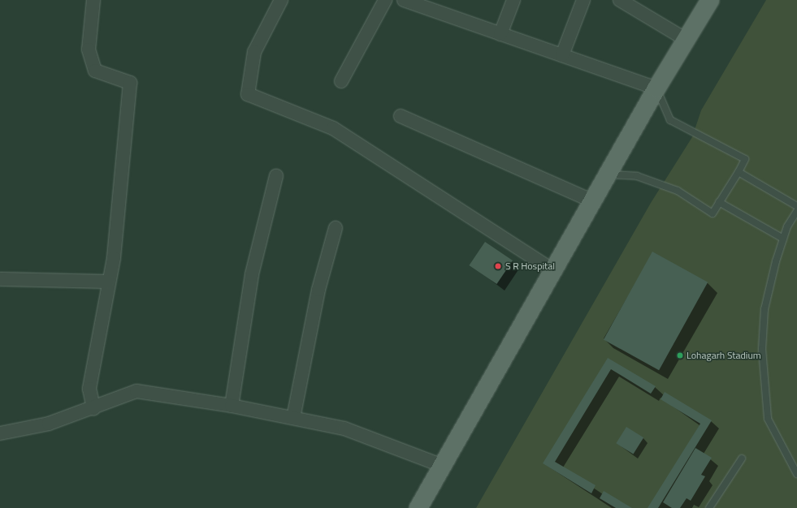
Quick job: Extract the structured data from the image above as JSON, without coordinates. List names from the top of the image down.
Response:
{
  "places": ["S R Hospital", "Lohagarh Stadium"]
}
